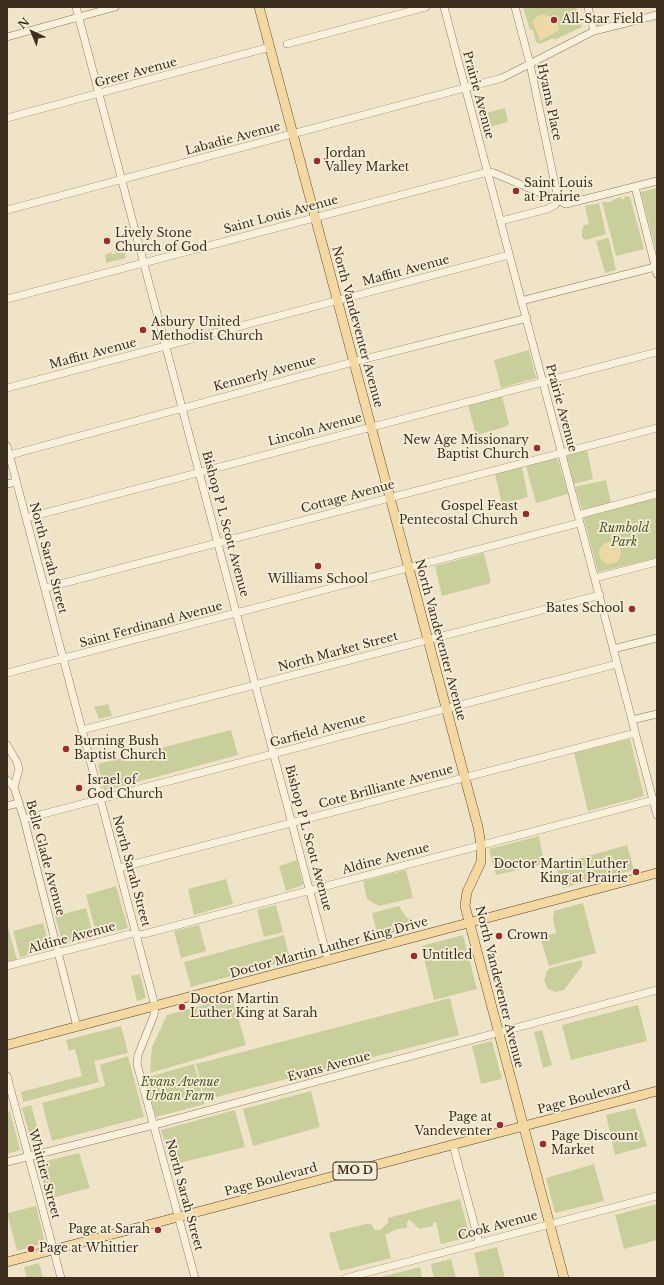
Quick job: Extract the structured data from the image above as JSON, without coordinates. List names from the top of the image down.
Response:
{
  "streets": {
    "main road": [
      "North Vandeventer Avenue",
      "Doctor Martin Luther King Drive",
      "Page Boulevard",
      "MO D"
    ],
    "street": [
      "Greer Avenue",
      "Prairie Avenue",
      "Hyams Place",
      "Labadie Avenue",
      "Saint Louis Avenue",
      "Maffitt Avenue",
      "Kennerly Avenue",
      "Lincoln Avenue",
      "Cottage Avenue",
      "Bishop P L Scott Avenue",
      "North Sarah Street",
      "Saint Ferdinand Avenue",
      "North Market Street",
      "Garfield Avenue",
      "Cote Brilliante Avenue",
      "Belle Glade Avenue",
      "Aldine Avenue",
      "Evans Avenue",
      "Whittier Street",
      "Cook Avenue"
    ]
  },
  "crossings": [
    ["Greer Avenue", "North Vandeventer Avenue"],
    ["Greer Avenue", "Bishop P L Scott Avenue"],
    ["Prairie Avenue", "Labadie Avenue"],
    ["Prairie Avenue", "Saint Louis Avenue"],
    ["Prairie Avenue", "Maffitt Avenue"],
    ["Prairie Avenue", "Kennerly Avenue"],
    ["Prairie Avenue", "Lincoln Avenue"],
    ["Prairie Avenue", "Cottage Avenue"],
    ["Prairie Avenue", "Saint Ferdinand Avenue"],
    ["Prairie Avenue", "North Market Street"],
    ["Prairie Avenue", "Garfield Avenue"],
    ["Prairie Avenue", "Cote Brilliante Avenue"],
    ["Prairie Avenue", "Aldine Avenue"],
    ["Hyams Place", "Labadie Avenue"],
    ["Labadie Avenue", "North Vandeventer Avenue"],
    ["Labadie Avenue", "Bishop P L Scott Avenue"],
    ["Saint Louis Avenue", "North Vandeventer Avenue"],
    ["Saint Louis Avenue", "Bishop P L Scott Avenue"],
    ["Maffitt Avenue", "North Vandeventer Avenue"],
    ["Maffitt Avenue", "Bishop P L Scott Avenue"],
    ["North Vandeventer Avenue", "Kennerly Avenue"],
    ["North Vandeventer Avenue", "Lincoln Avenue"],
    ["North Vandeventer Avenue", "Cottage Avenue"],
    ["North Vandeventer Avenue", "Saint Ferdinand Avenue"],
    ["North Vandeventer Avenue", "North Market Street"],
    ["North Vandeventer Avenue", "Garfield Avenue"],
    ["North Vandeventer Avenue", "Cote Brilliante Avenue"],
    ["North Vandeventer Avenue", "Aldine Avenue"],
    ["North Vandeventer Avenue", "Doctor Martin Luther King Drive"],
    ["North Vandeventer Avenue", "Evans Avenue"],
    ["North Vandeventer Avenue", "Page Boulevard"],
    ["North Vandeventer Avenue", "Cook Avenue"],
    ["Kennerly Avenue", "Bishop P L Scott Avenue"],
    ["Kennerly Avenue", "North Sarah Street"],
    ["Lincoln Avenue", "Bishop P L Scott Avenue"],
    ["Lincoln Avenue", "North Sarah Street"],
    ["Cottage Avenue", "Bishop P L Scott Avenue"],
    ["Cottage Avenue", "North Sarah Street"],
    ["Bishop P L Scott Avenue", "Saint Ferdinand Avenue"],
    ["Bishop P L Scott Avenue", "North Market Street"],
    ["Bishop P L Scott Avenue", "Garfield Avenue"],
    ["Bishop P L Scott Avenue", "Cote Brilliante Avenue"],
    ["Bishop P L Scott Avenue", "Aldine Avenue"],
    ["Bishop P L Scott Avenue", "Doctor Martin Luther King Drive"],
    ["North Sarah Street", "Saint Ferdinand Avenue"],
    ["North Sarah Street", "North Market Street"],
    ["North Sarah Street", "Garfield Avenue"],
    ["North Sarah Street", "Cote Brilliante Avenue"],
    ["North Sarah Street", "Aldine Avenue"],
    ["North Sarah Street", "Doctor Martin Luther King Drive"],
    ["North Sarah Street", "Evans Avenue"],
    ["North Sarah Street", "Page Boulevard"],
    ["Garfield Avenue", "Belle Glade Avenue"],
    ["Belle Glade Avenue", "Aldine Avenue"],
    ["Belle Glade Avenue", "Doctor Martin Luther King Drive"],
    ["Evans Avenue", "Whittier Street"],
    ["Page Boulevard", "Whittier Street"]
  ],
  "parks": ["Rumbold Park", "Evans Avenue Urban Farm"],
  "places": [
    "All-Star Field",
    "Jordan Valley Market",
    "Saint Louis at Prairie",
    "Lively Stone Church of God",
    "Asbury United Methodist Church",
    "New Age Missionary Baptist Church",
    "Gospel Feast Pentecostal Church",
    "Williams School",
    "Bates School",
    "Burning Bush Baptist Church",
    "Israel of God Church",
    "Doctor Martin Luther King at Prairie",
    "Crown",
    "Untitled",
    "Doctor Martin Luther King at Sarah",
    "Page at Vandeventer",
    "Page Discount Market",
    "Page at Sarah",
    "Page at Whittier"
  ],
  "north": "top left"
}
